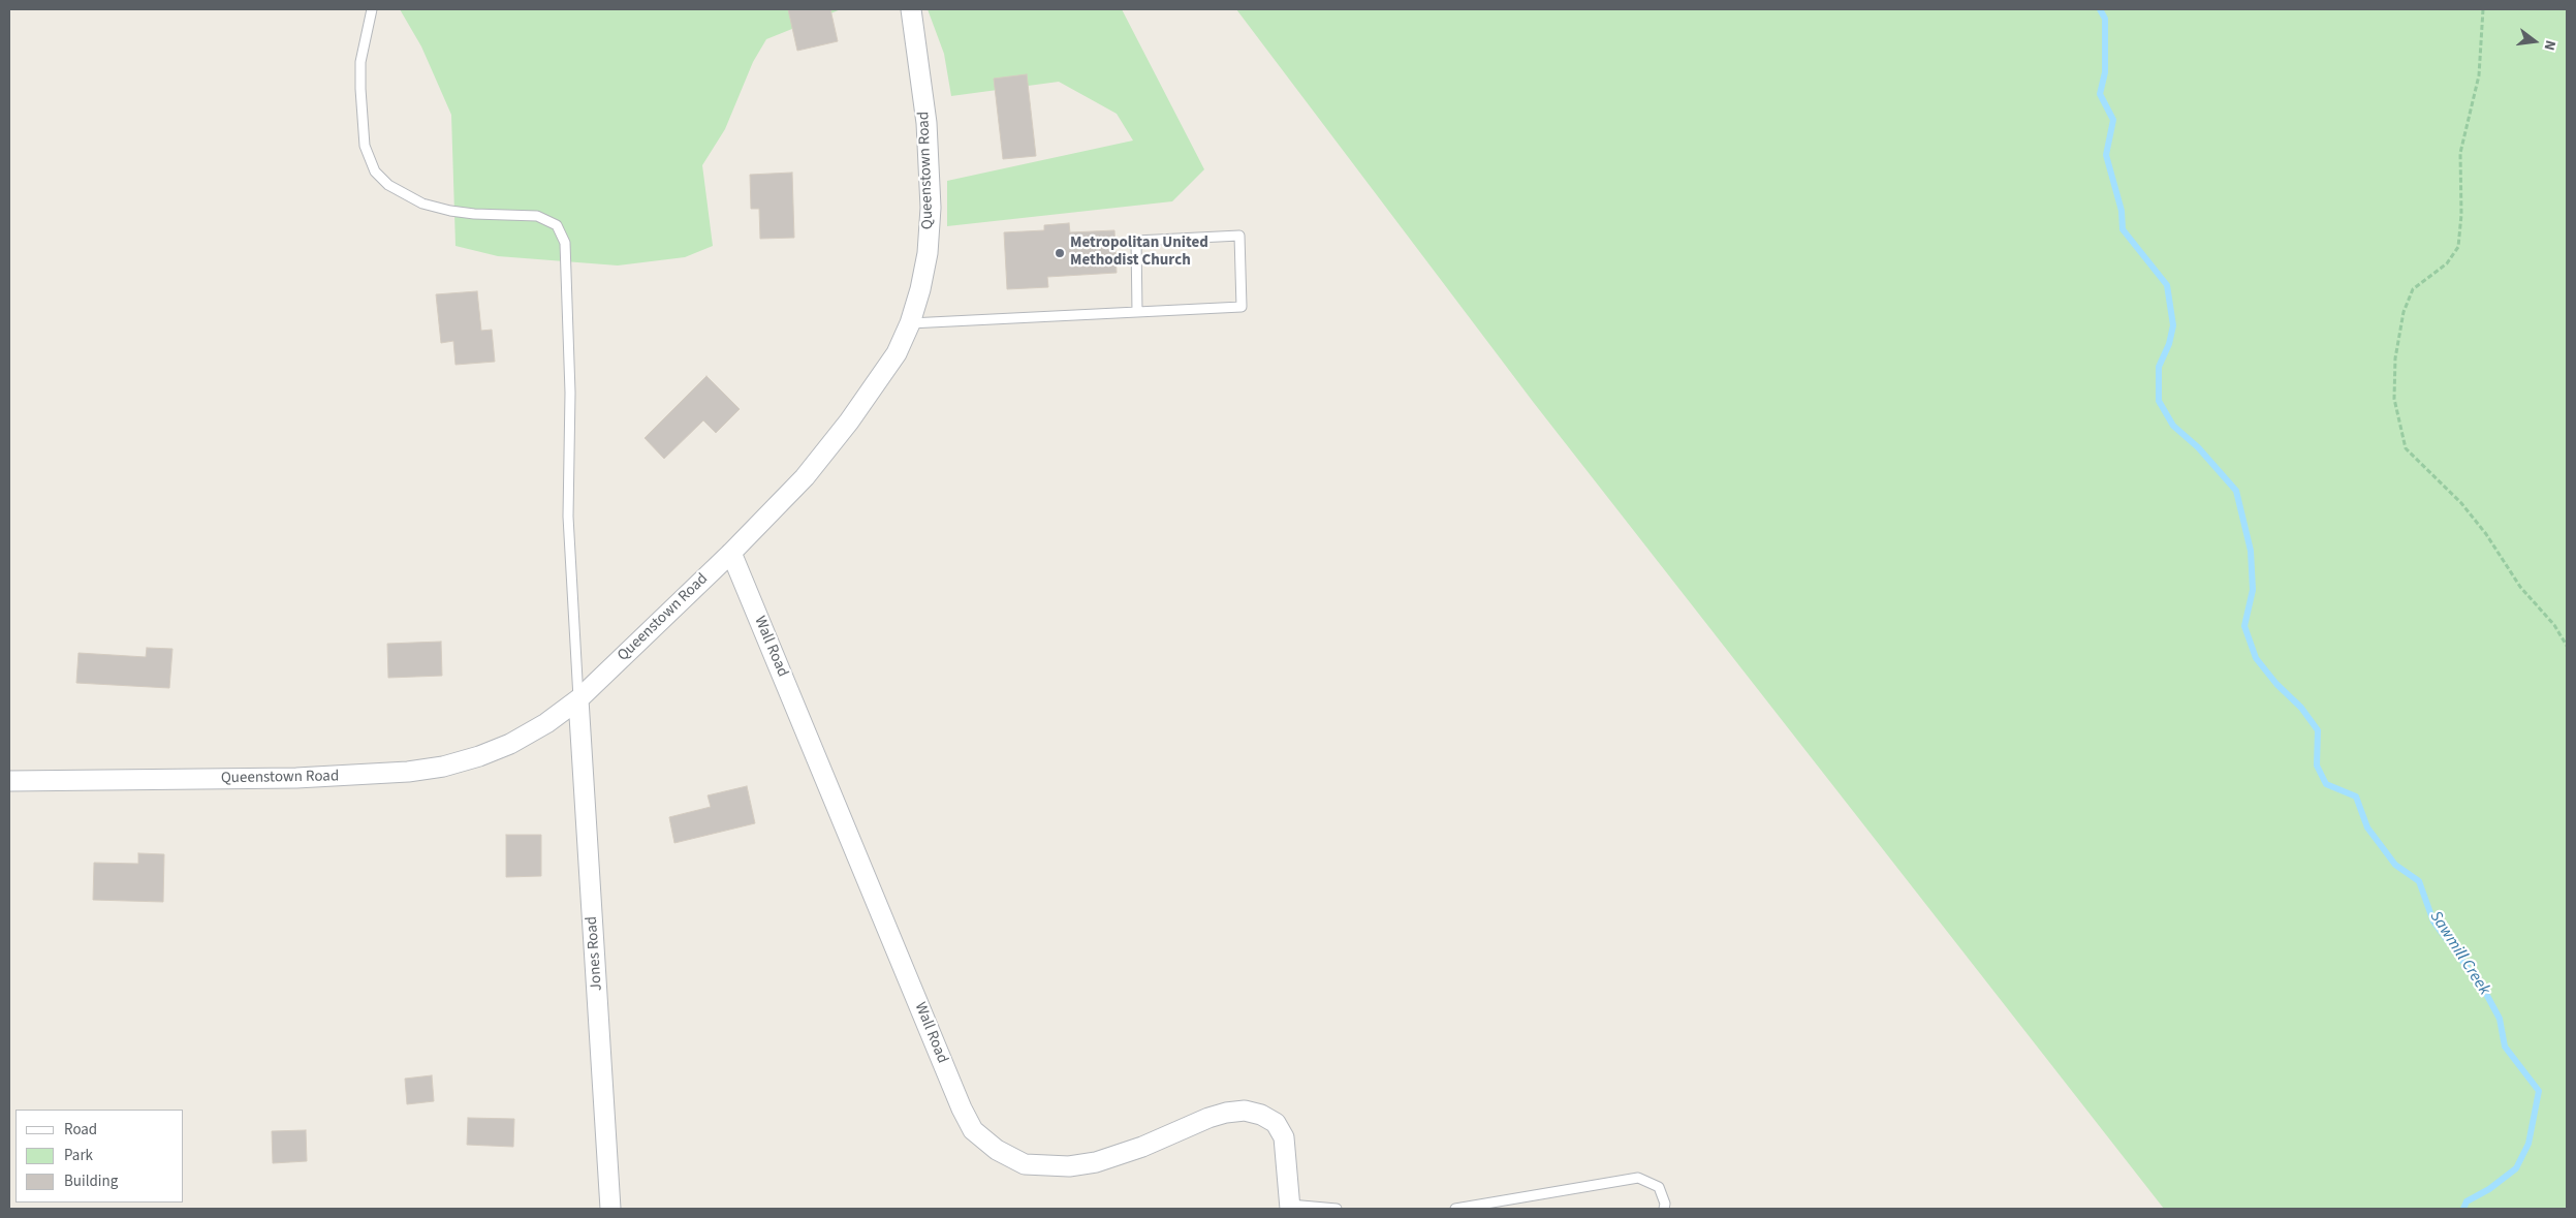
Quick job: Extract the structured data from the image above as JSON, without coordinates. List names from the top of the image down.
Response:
{
  "streets": {
    "street": ["Queenstown Road", "Wall Road", "Jones Road"]
  },
  "crossings": [
    ["Queenstown Road", "Wall Road"],
    ["Queenstown Road", "Jones Road"]
  ],
  "water": ["Sawmill Creek"],
  "places": ["Metropolitan United Methodist Church"],
  "legend": ["Road", "Park", "Building"],
  "north": "right"
}
